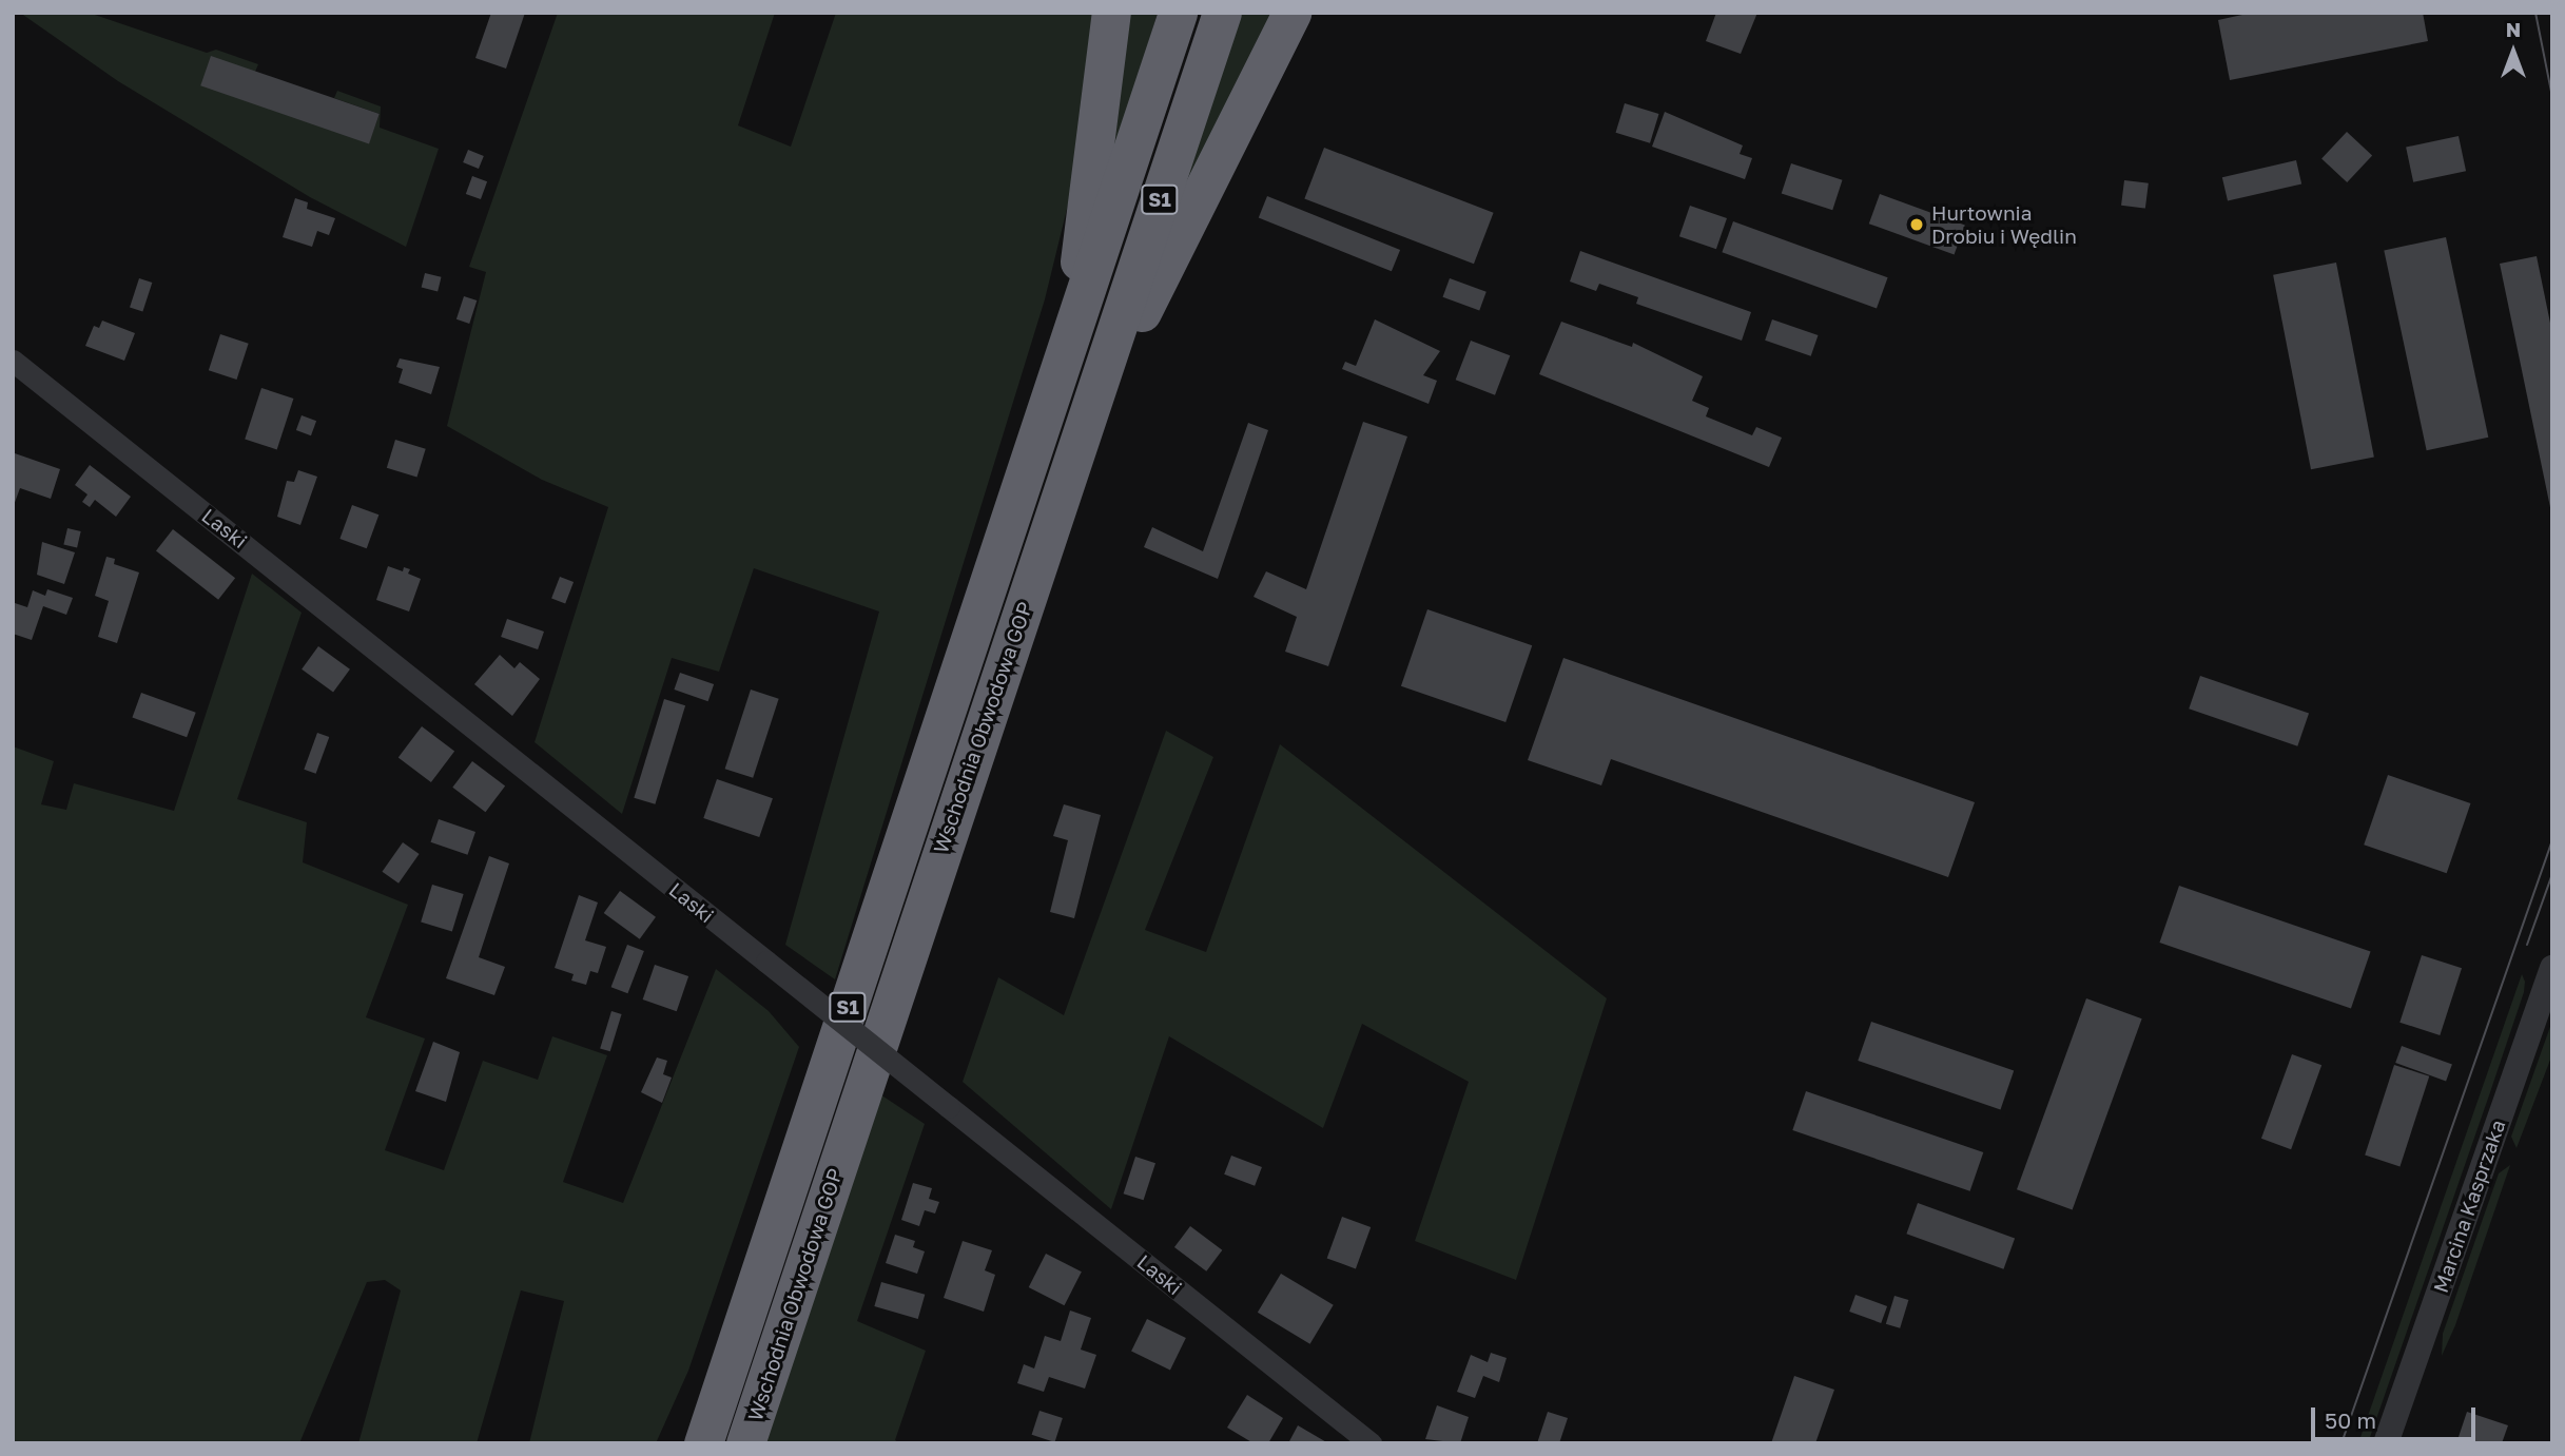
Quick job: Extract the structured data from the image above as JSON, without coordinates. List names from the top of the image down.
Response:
{
  "streets": {
    "highway": ["S1", "Wschodnia Obwodowa GOP"],
    "street": ["Laski", "Marcina Kasprzaka"]
  },
  "places": ["Hurtownia Drobiu i Wędlin"],
  "scale_bar": "50 m",
  "north": "top"
}
